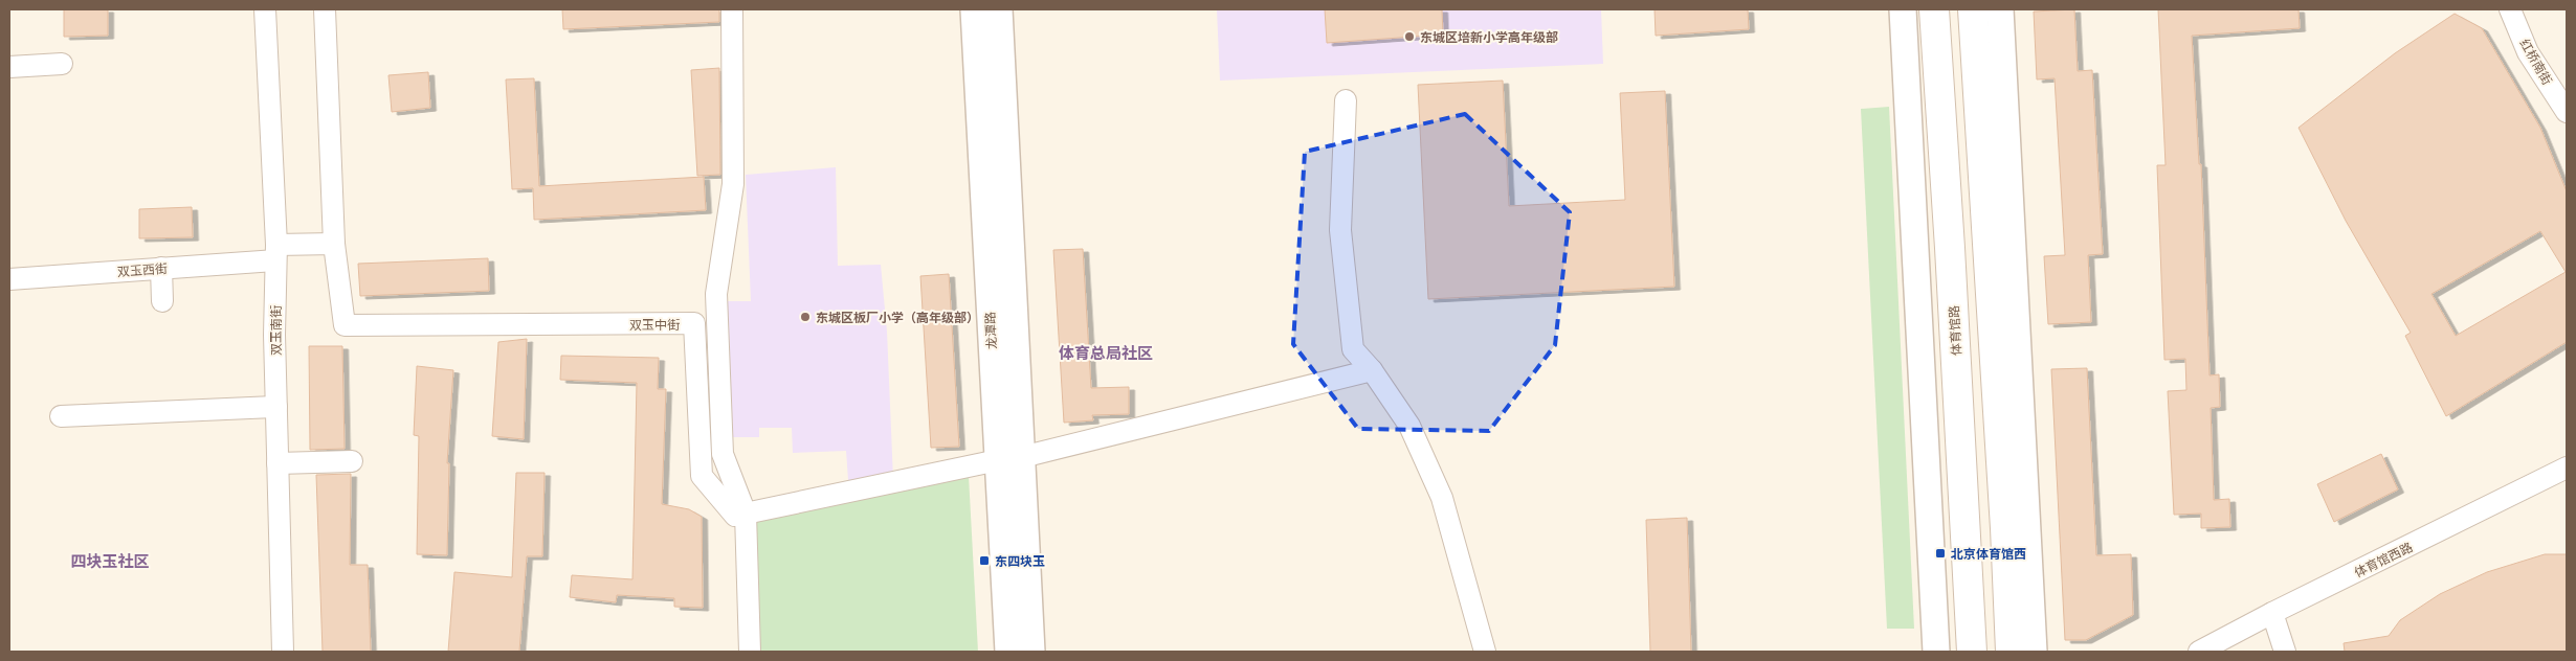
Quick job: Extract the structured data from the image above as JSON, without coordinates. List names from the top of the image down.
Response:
{
  "streets": {
    "main road": ["体育馆路"],
    "street": [
      "红桥南街",
      "双玉西街",
      "双玉中街",
      "双玉南街",
      "龙潭路",
      "体育馆西路"
    ]
  },
  "crossings": [
    ["双玉西街", "双玉南街"]
  ],
  "districts": ["体育总局社区", "四块玉社区"],
  "places": {
    "other": ["东城区培新小学高年级部", "东城区板厂小学（高年级部）"],
    "transit": ["北京体育馆西", "东四块玉"]
  }
}
